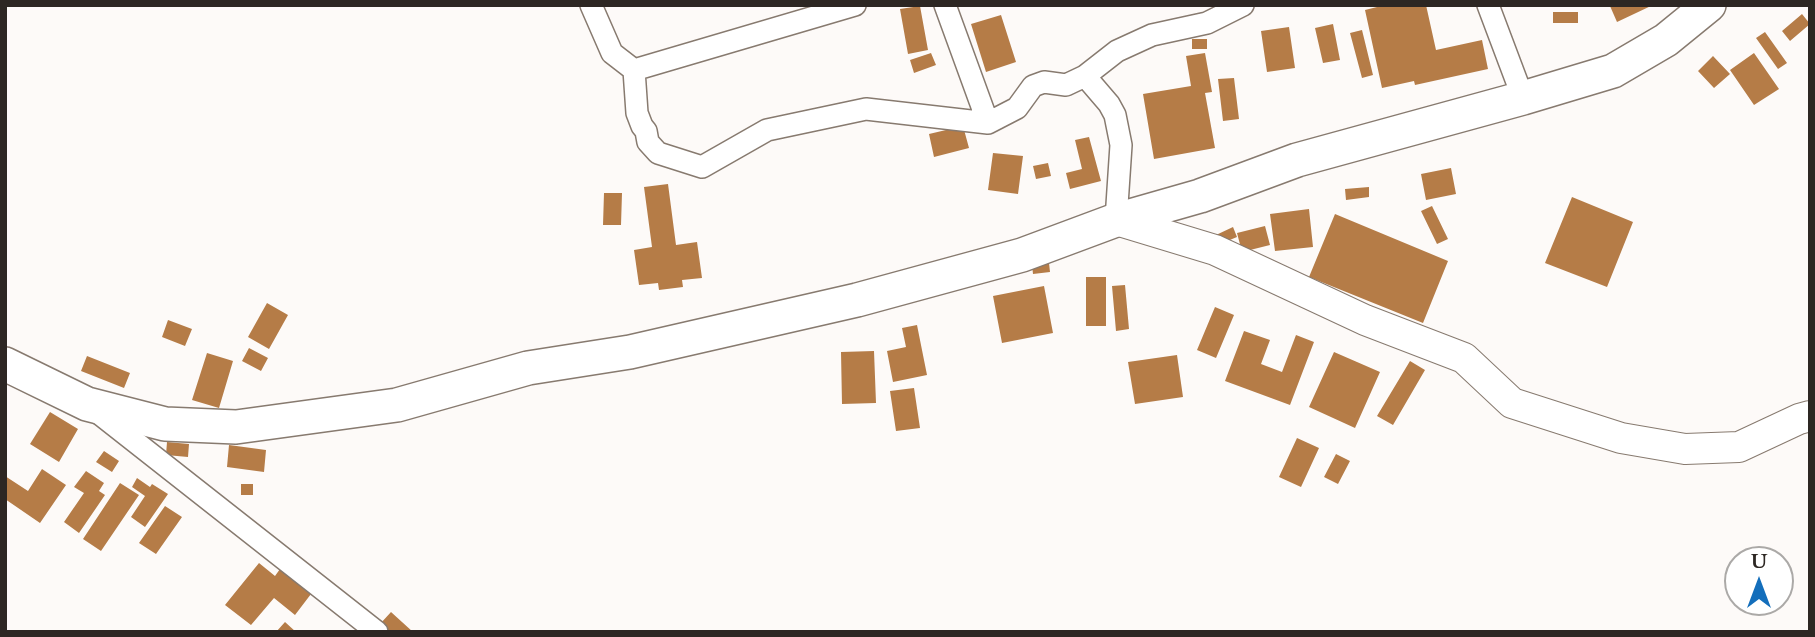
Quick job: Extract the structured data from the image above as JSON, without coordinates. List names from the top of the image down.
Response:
{
  "north": "top"
}
